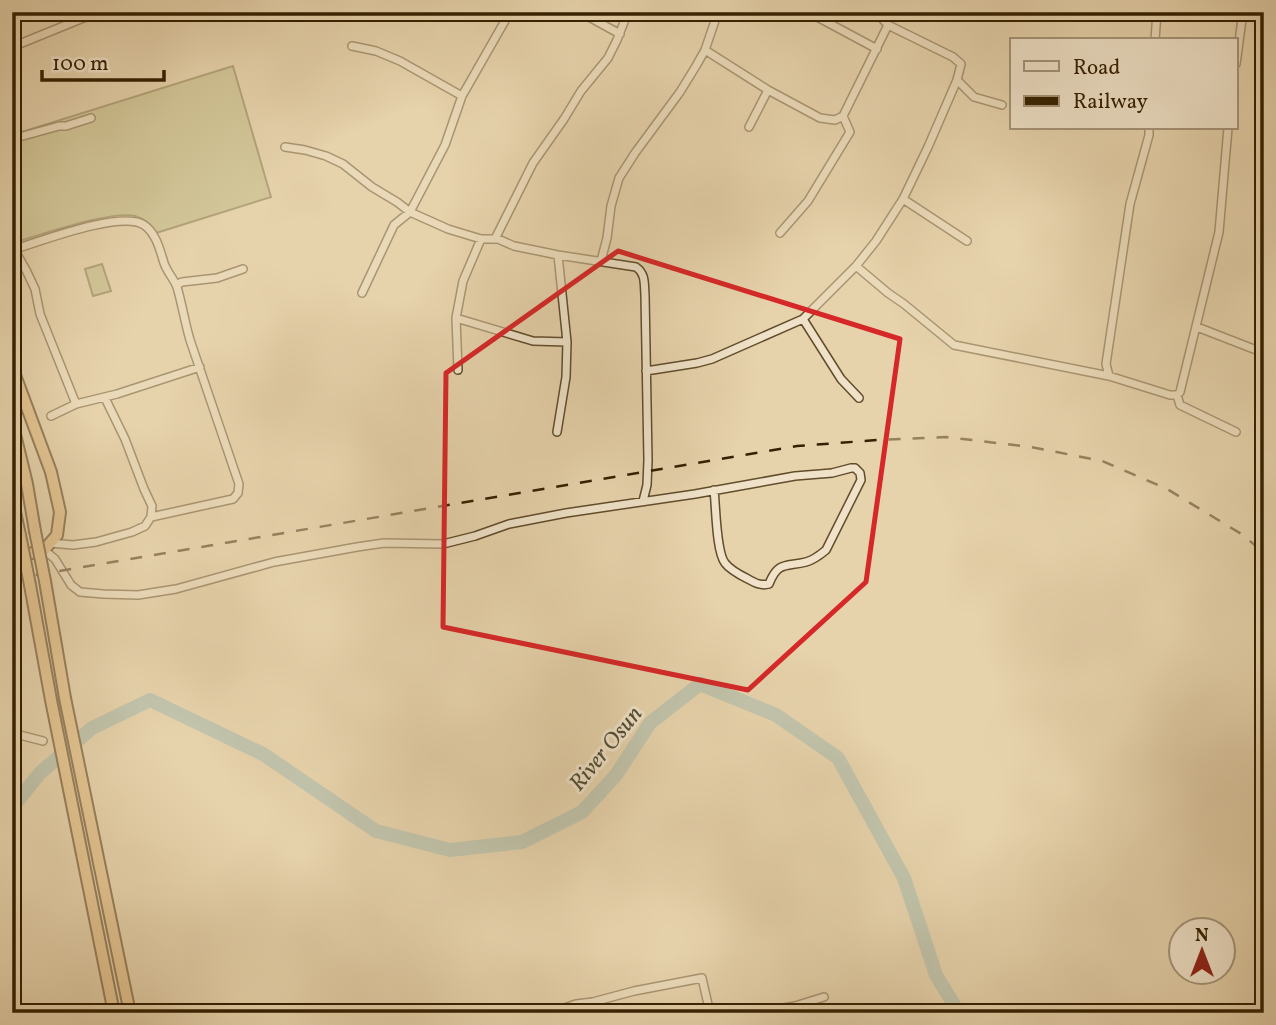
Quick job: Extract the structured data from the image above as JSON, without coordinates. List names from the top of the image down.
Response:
{
  "water": ["River Osun"],
  "legend": ["Road", "Railway"],
  "scale_bar": "100 m",
  "north": "top"
}
